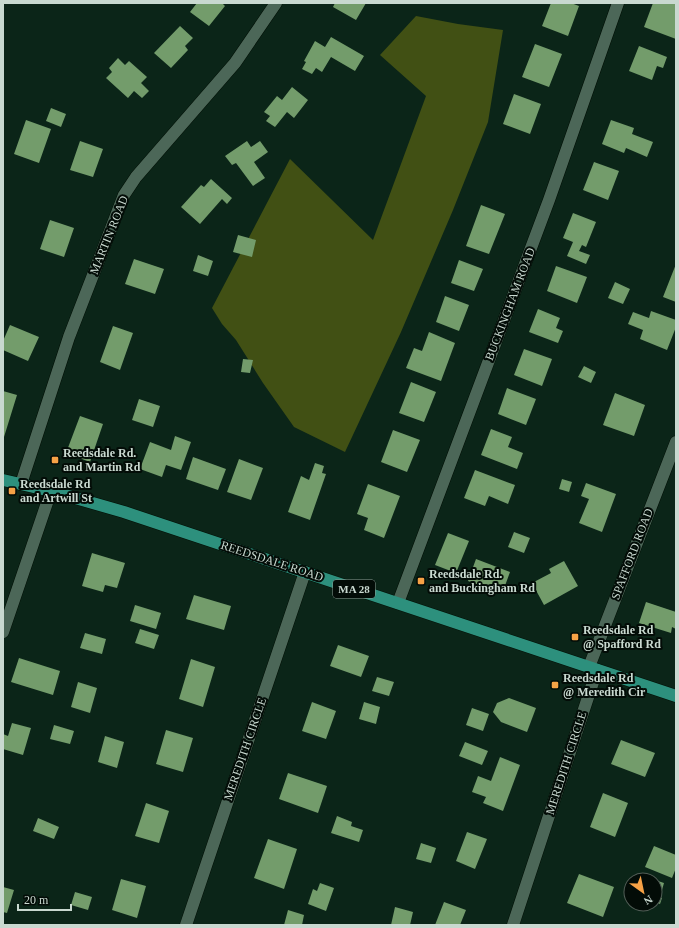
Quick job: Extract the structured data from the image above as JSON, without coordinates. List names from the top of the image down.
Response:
{
  "streets": {
    "main road": ["REEDSDALE ROAD", "MA 28"],
    "street": [
      "MARTIN ROAD",
      "BUCKINGHAM ROAD",
      "SPAFFORD ROAD",
      "MEREDITH CIRCLE"
    ]
  },
  "crossings": [
    ["MARTIN ROAD", "REEDSDALE ROAD"],
    ["BUCKINGHAM ROAD", "REEDSDALE ROAD"],
    ["SPAFFORD ROAD", "REEDSDALE ROAD"],
    ["SPAFFORD ROAD", "MEREDITH CIRCLE"],
    ["REEDSDALE ROAD", "MEREDITH CIRCLE"]
  ],
  "places": {
    "transit": [
      "Reedsdale Rd. and Martin Rd",
      "Reedsdale Rd and Artwill St",
      "Reedsdale Rd. and Buckingham Rd",
      "Reedsdale Rd @ Spafford Rd",
      "Reedsdale Rd @ Meredith Cir"
    ]
  },
  "scale_bar": "20 m",
  "north": "bottom right"
}
